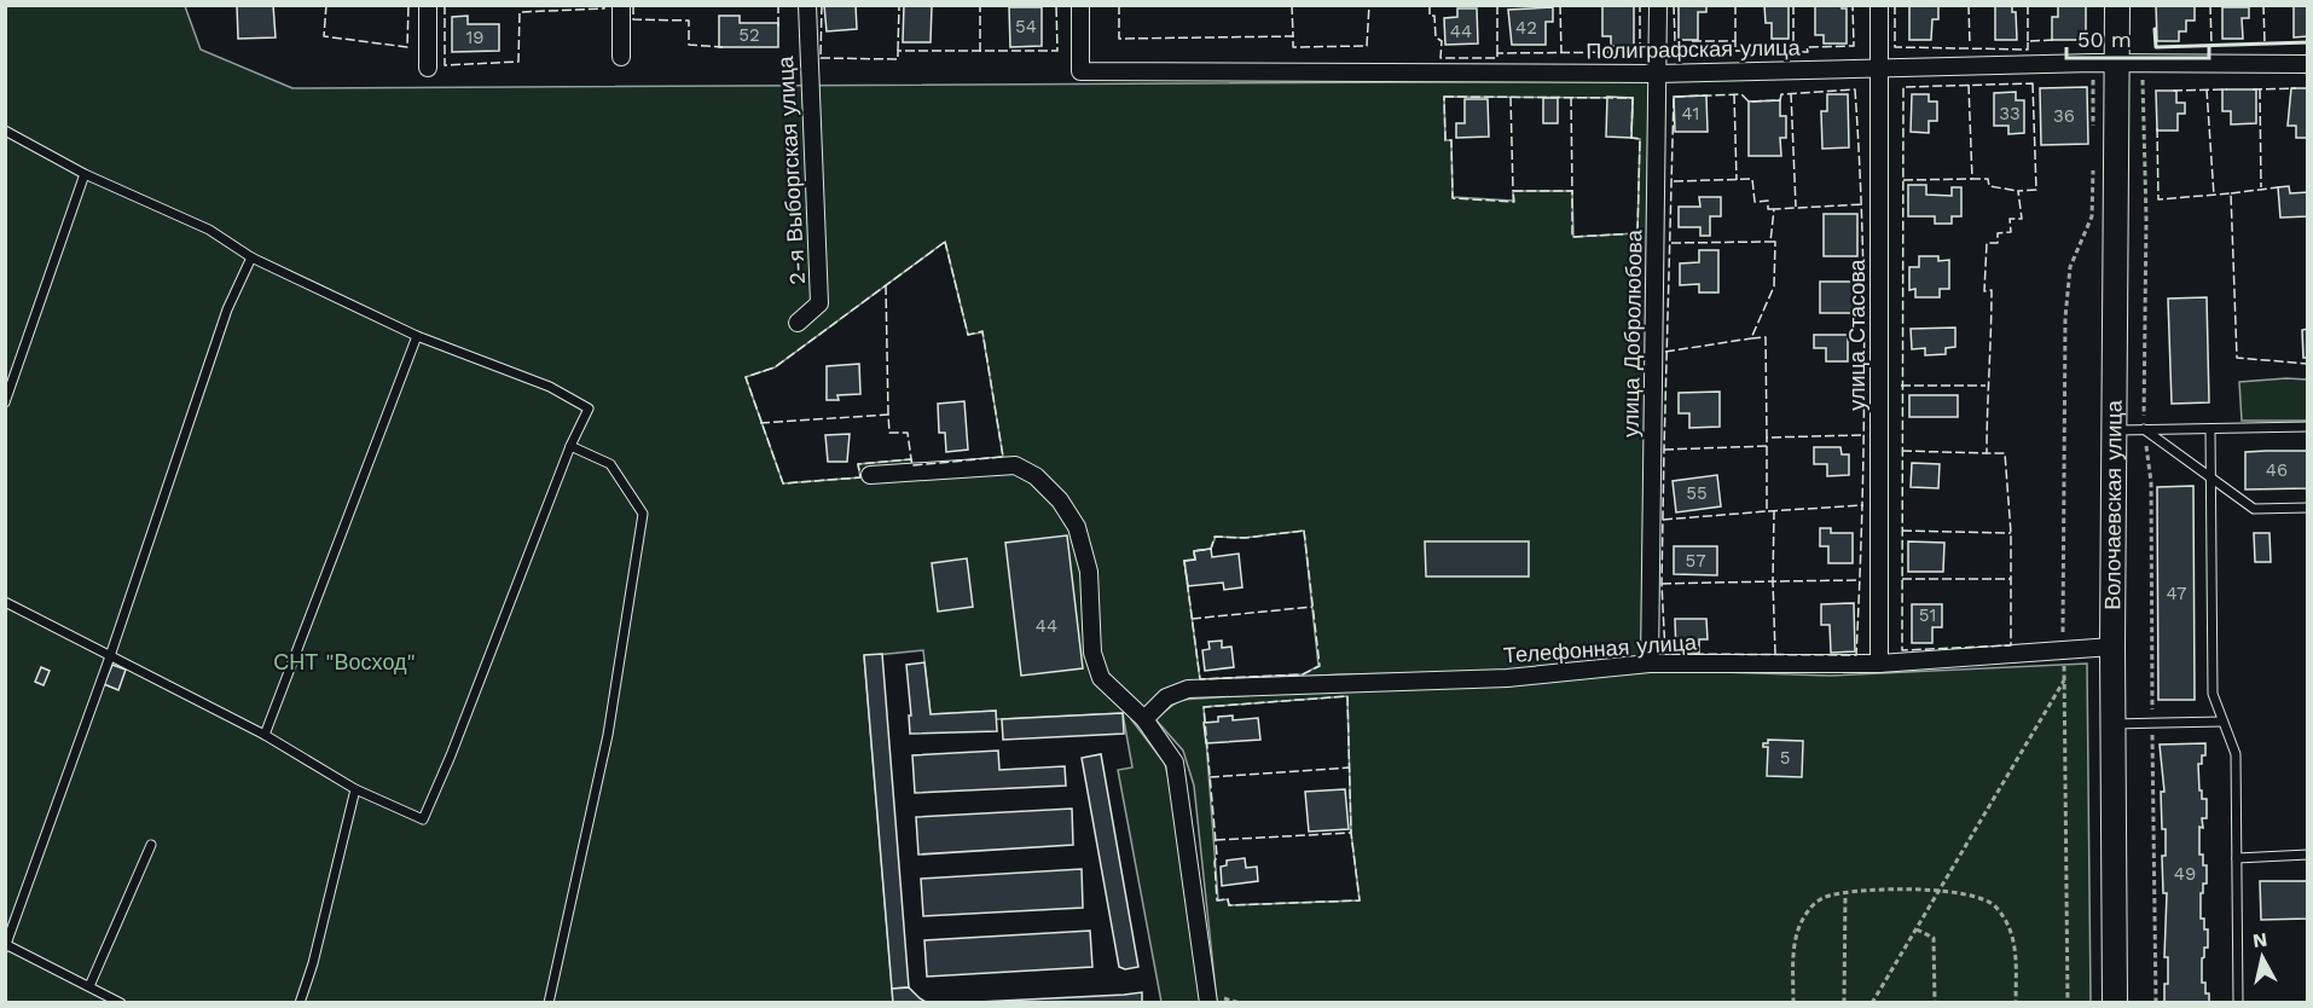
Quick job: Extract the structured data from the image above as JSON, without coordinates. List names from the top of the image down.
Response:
{
  "streets": {
    "street": [
      "Полиграфская улица",
      "2-я Выборгская улица",
      "улица Добролюбова",
      "улица Стасова",
      "Волочаевская улица",
      "Телефонная улица"
    ]
  },
  "crossings": [
    ["Полиграфская улица", "улица Добролюбова"],
    ["Полиграфская улица", "улица Стасова"],
    ["Полиграфская улица", "Волочаевская улица"],
    ["улица Добролюбова", "Телефонная улица"],
    ["улица Стасова", "Телефонная улица"],
    ["Волочаевская улица", "Телефонная улица"]
  ],
  "parks": ["СНТ \"Восход\""],
  "house_numbers": [
    "54",
    "42",
    "44",
    "52",
    "19",
    "41",
    "33",
    "36",
    "46",
    "55",
    "57",
    "47",
    "51",
    "44",
    "5",
    "49"
  ],
  "scale_bar": "50 m",
  "north": "top"
}
